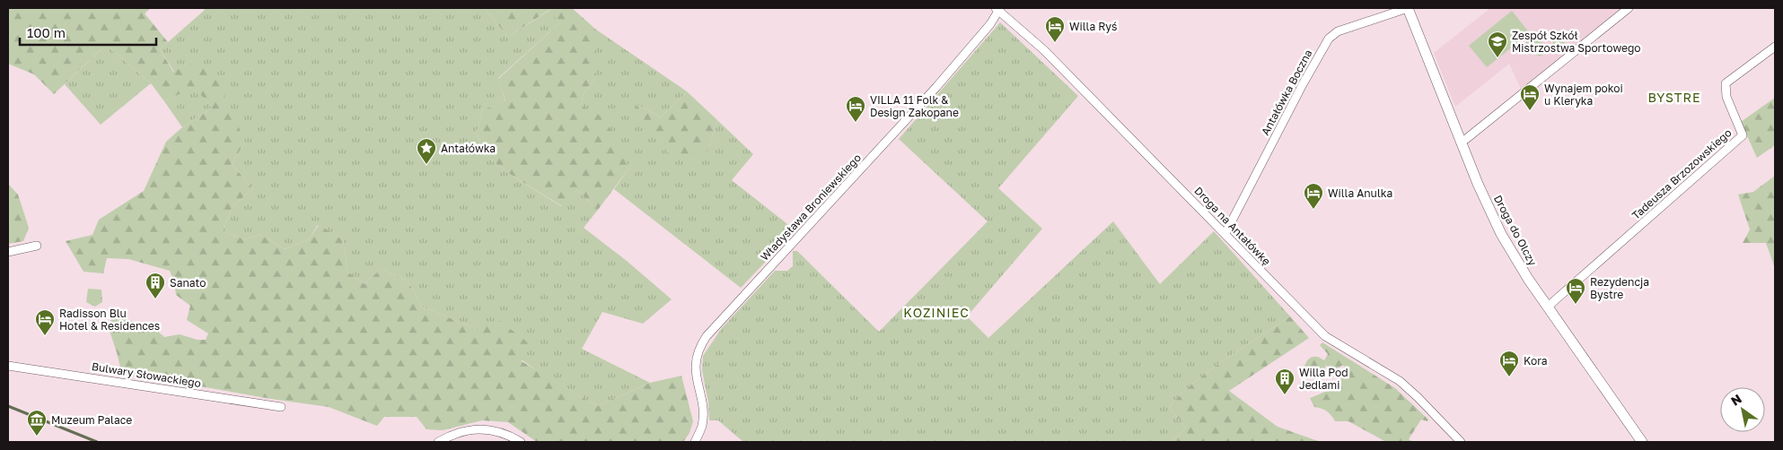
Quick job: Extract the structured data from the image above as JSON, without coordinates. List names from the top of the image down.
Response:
{
  "streets": {
    "street": [
      "Antałówka Boczna",
      "Tadeusza Brzozowskiego",
      "Władysława Broniewskiego",
      "Droga na Antałówkę",
      "Droga do Olczy",
      "Bulwary Słowackiego"
    ]
  },
  "crossings": [
    ["Antałówka Boczna", "Droga na Antałówkę"],
    ["Antałówka Boczna", "Droga do Olczy"],
    ["Tadeusza Brzozowskiego", "Droga do Olczy"],
    ["Władysława Broniewskiego", "Droga na Antałówkę"]
  ],
  "districts": ["BYSTRE", "KOZINIEC"],
  "places": {
    "hotel": [
      "Willa Ryś",
      "Wynajem pokoi u Kleryka",
      "VILLA 11 Folk & Design Zakopane",
      "Willa Anulka",
      "Rezydencja Bystre",
      "Radisson Blu Hotel & Residences",
      "Kora"
    ],
    "school or university": ["Zespół Szkół Mistrzostwa Sportowego"],
    "place": ["Antałówka"],
    "building": ["Sanato", "Willa Pod Jedlami"],
    "museum": ["Muzeum Palace"]
  },
  "scale_bar": "100 m",
  "north": "top left"
}
